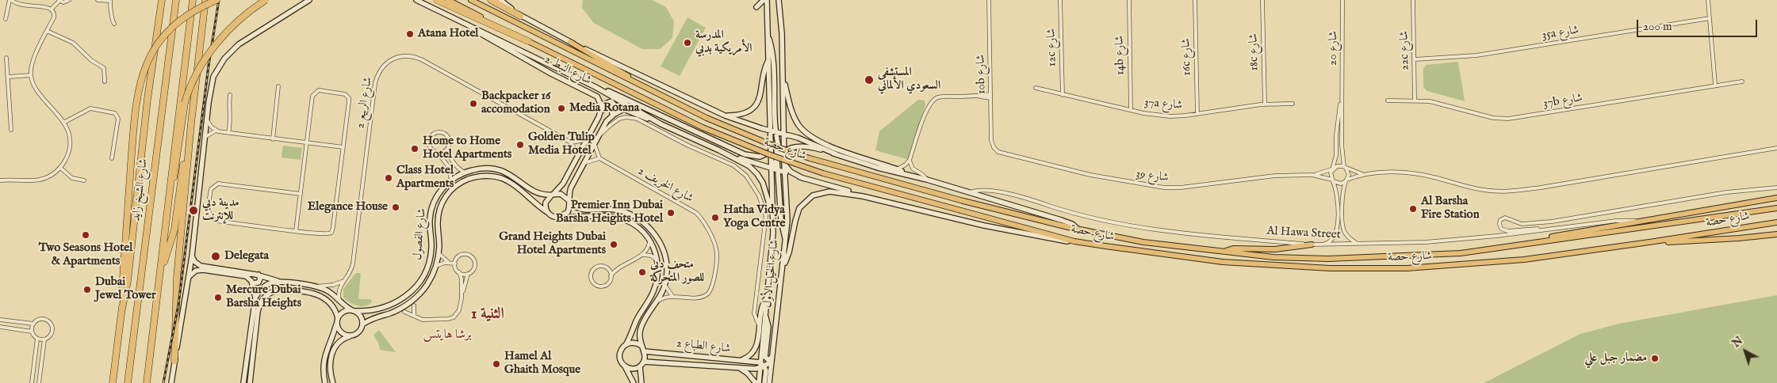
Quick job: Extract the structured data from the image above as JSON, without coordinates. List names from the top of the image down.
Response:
{
  "streets": {
    "highway": ["شارع الشيخ زايد"],
    "main road": [
      "شارع النبط 2",
      "شارع حصة",
      "شارع الفصول",
      "شارع الخيل الأول",
      "شارع الطباع 2"
    ],
    "street": [
      "35a شارع",
      "12c شارع",
      "شارع 20",
      "22c شارع",
      "18c شارع",
      "14b شارع",
      "16c شارع",
      "10b شارع",
      "37b شارع",
      "شارع الربيع 2",
      "37a شارع",
      "شارع 39",
      "شارع الخريف 2",
      "Al Hawa Street"
    ]
  },
  "crossings": [
    ["35a شارع", "22c شارع"],
    ["12c شارع", "37a شارع"],
    ["شارع 20", "شارع 39"],
    ["22c شارع", "37b شارع"],
    ["18c شارع", "37a شارع"],
    ["14b شارع", "37a شارع"],
    ["16c شارع", "37a شارع"],
    ["10b شارع", "شارع 39"],
    ["شارع حصة", "Al Hawa Street"],
    ["شارع الخيل الأول", "شارع الطباع 2"]
  ],
  "districts": ["الثنية 1", "برشا هايتس"],
  "places": [
    "Atana Hotel",
    "المدرسة الأمريكية بدبي",
    "المستشفى السعودي الألماني",
    "Backpacker 16 accomodation",
    "Media Rotana",
    "Golden Tulip Media Hotel",
    "Home to Home Hotel Apartments",
    "Class Hotel Apartments",
    "Elegance House",
    "Al Barsha Fire Station",
    "مدينة دبي للإنترنت",
    "Premier Inn Dubai Barsha Heights Hotel",
    "Hatha Vidya Yoga Centre",
    "Two Seasons Hotel & Apartments",
    "Grand Heights Dubai Hotel Apartments",
    "Delegata",
    "متحف دبي للصور المتحركة",
    "Dubai Jewel Tower",
    "Mercure Dubai Barsha Heights",
    "مضمار جبل علي",
    "Hamel Al Ghaith Mosque"
  ],
  "scale_bar": "200 m",
  "north": "top left"
}
